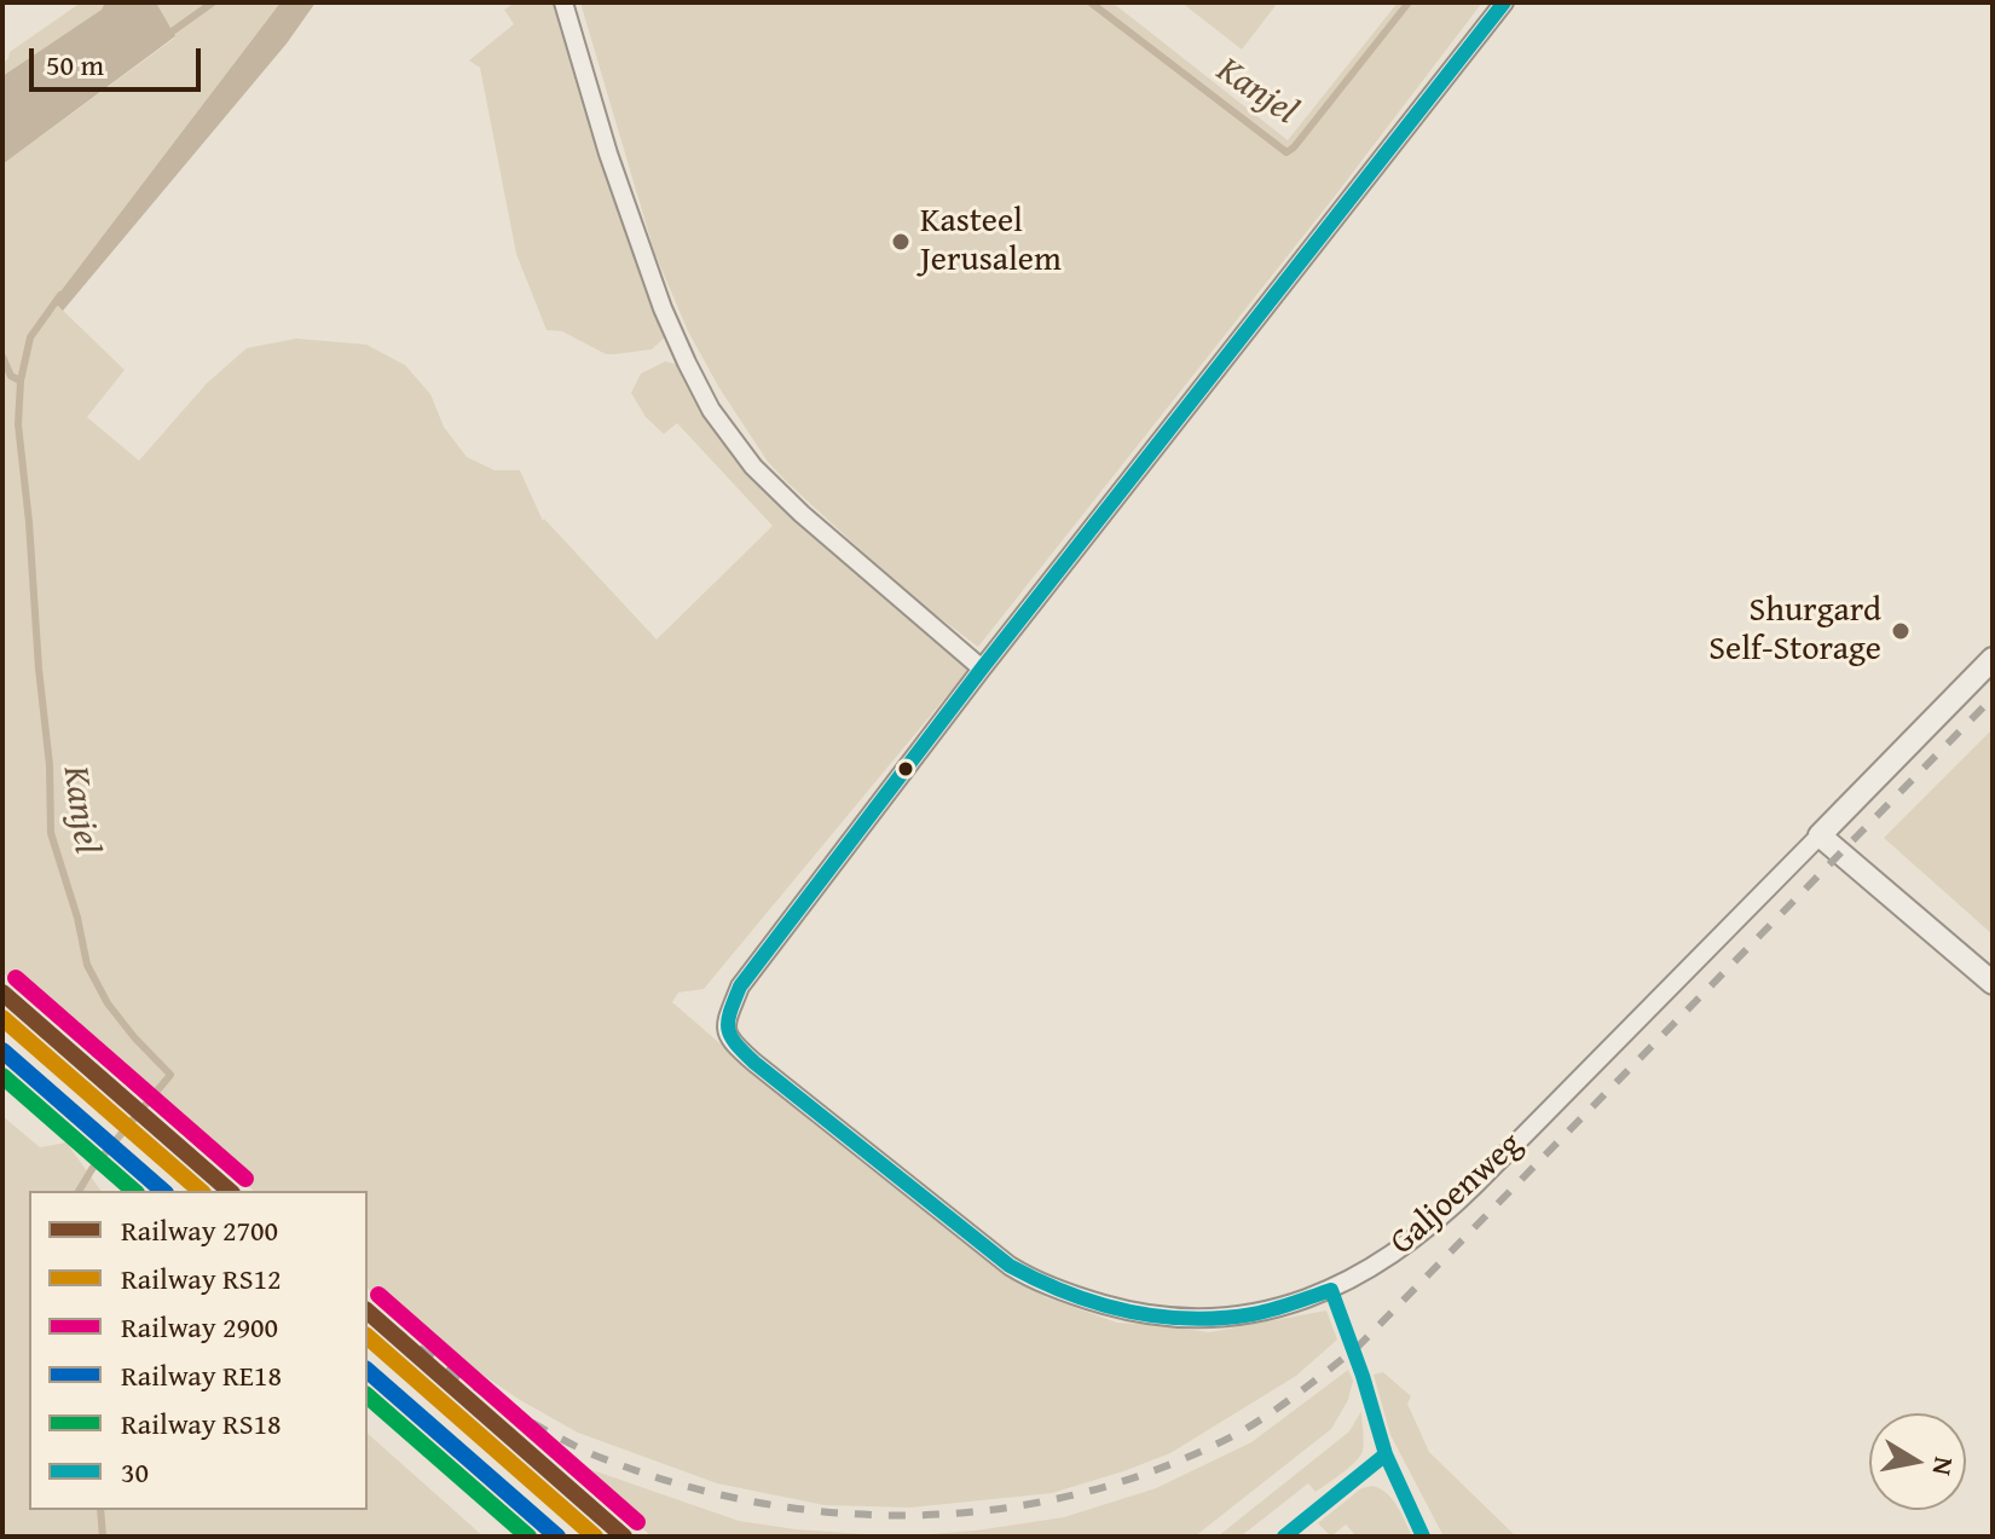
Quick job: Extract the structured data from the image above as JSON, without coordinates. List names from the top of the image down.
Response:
{
  "streets": {
    "street": ["Galjoenweg"]
  },
  "water": ["Kanjel"],
  "places": ["Kasteel Jerusalem", "Shurgard Self-Storage"],
  "lines": [
    "transit line 30",
    "rail line 2900",
    "rail line 2700",
    "rail line RS12",
    "rail line RE18",
    "rail line RS18"
  ],
  "legend": [
    "Railway 2700",
    "Railway RS12",
    "Railway 2900",
    "Railway RE18",
    "Railway RS18",
    "30"
  ],
  "scale_bar": "50 m",
  "north": "right"
}
